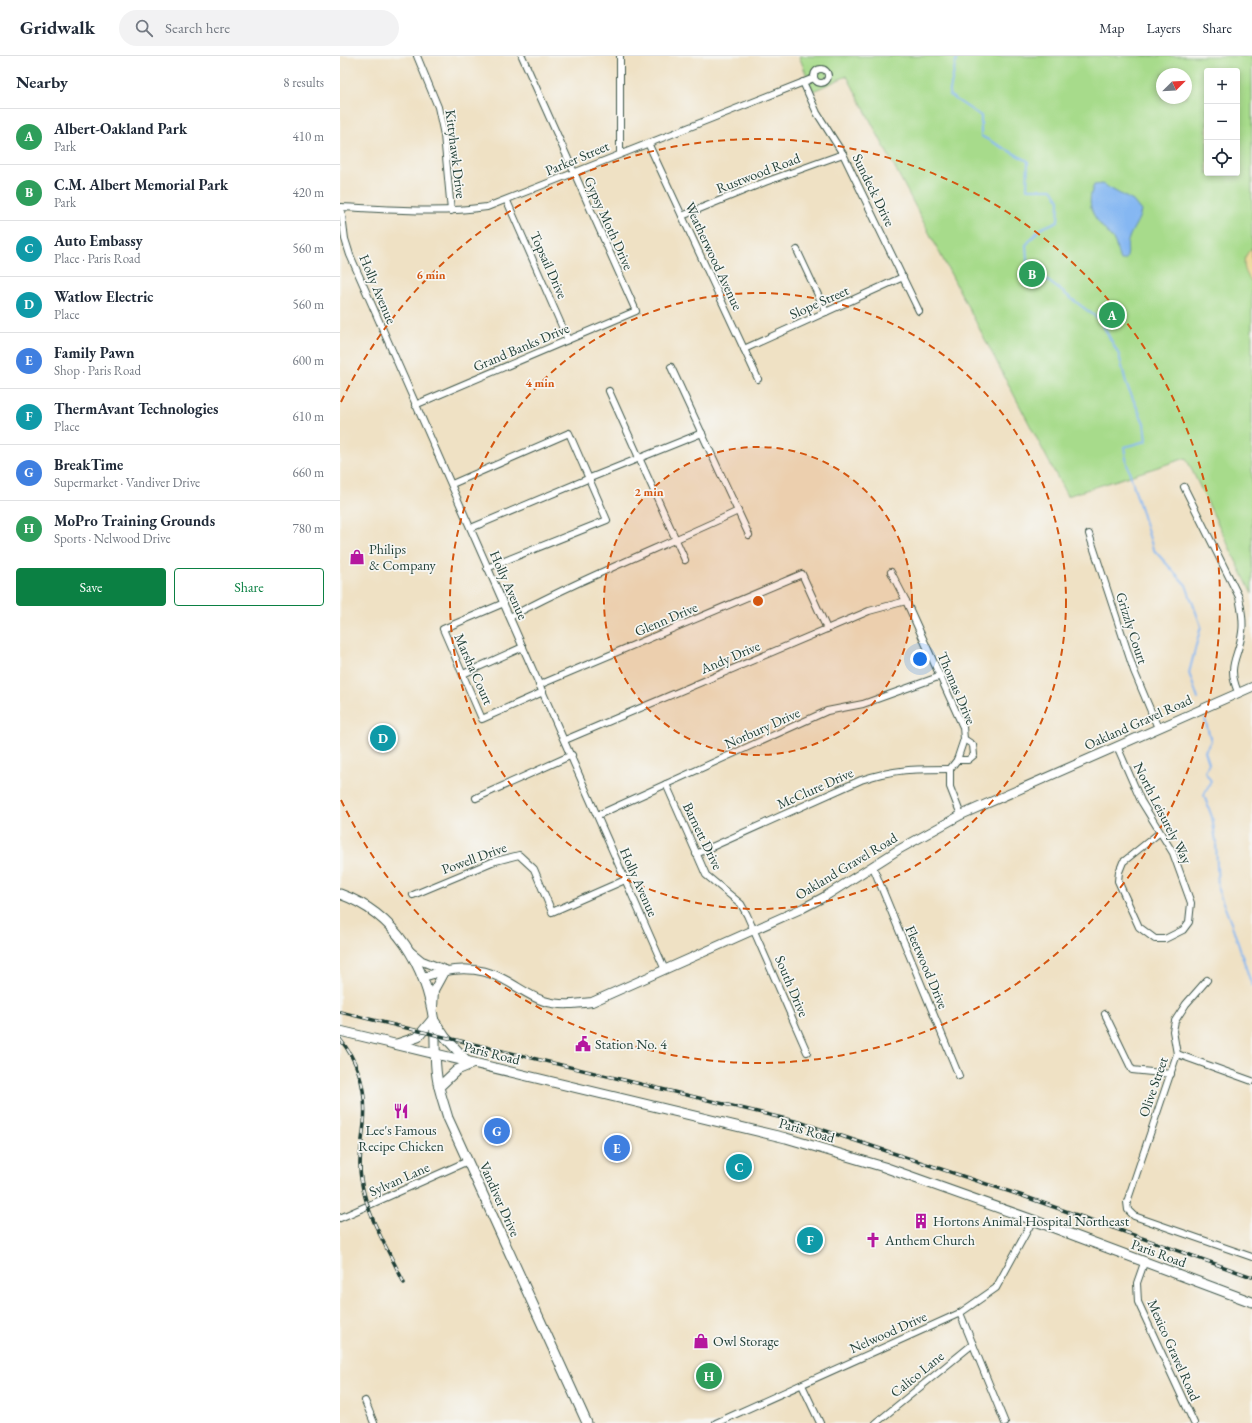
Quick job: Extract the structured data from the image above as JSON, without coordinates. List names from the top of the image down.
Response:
{
  "streets": {
    "main road": ["Paris Road", "Vandiver Drive"],
    "street": [
      "Kittyhawk Drive",
      "Parker Street",
      "Rustwood Road",
      "Sundeck Drive",
      "Gypsy Moth Drive",
      "Weatherwood Avenue",
      "Topsail Drive",
      "Holly Avenue",
      "Slope Street",
      "Grand Banks Drive",
      "Glenn Drive",
      "Grizzly Court",
      "Andy Drive",
      "Marsha Court",
      "Thomas Drive",
      "Oakland Gravel Road",
      "Norbury Drive",
      "McClure Drive",
      "North Leisurely Way",
      "Barnett Drive",
      "Powell Drive",
      "Fleetwood Drive",
      "South Drive",
      "Olive Street",
      "Sylvan Lane",
      "Nelwood Drive",
      "Mexico Gravel Road",
      "Calico Lane"
    ]
  },
  "crossings": [
    ["Kittyhawk Drive", "Parker Street"],
    ["Parker Street", "Sundeck Drive"],
    ["Parker Street", "Gypsy Moth Drive"],
    ["Parker Street", "Weatherwood Avenue"],
    ["Parker Street", "Topsail Drive"],
    ["Parker Street", "Holly Avenue"],
    ["Rustwood Road", "Sundeck Drive"],
    ["Rustwood Road", "Weatherwood Avenue"],
    ["Sundeck Drive", "Slope Street"],
    ["Gypsy Moth Drive", "Grand Banks Drive"],
    ["Weatherwood Avenue", "Slope Street"],
    ["Topsail Drive", "Grand Banks Drive"],
    ["Holly Avenue", "Grand Banks Drive"],
    ["Holly Avenue", "Glenn Drive"],
    ["Holly Avenue", "Andy Drive"],
    ["Holly Avenue", "Marsha Court"],
    ["Holly Avenue", "Oakland Gravel Road"],
    ["Holly Avenue", "Norbury Drive"],
    ["Holly Avenue", "Powell Drive"],
    ["Glenn Drive", "Andy Drive"],
    ["Grizzly Court", "Oakland Gravel Road"],
    ["Andy Drive", "Thomas Drive"],
    ["Thomas Drive", "Norbury Drive"],
    ["Thomas Drive", "McClure Drive"],
    ["Oakland Gravel Road", "North Leisurely Way"],
    ["Oakland Gravel Road", "Barnett Drive"],
    ["Oakland Gravel Road", "Fleetwood Drive"],
    ["Oakland Gravel Road", "South Drive"],
    ["Oakland Gravel Road", "Vandiver Drive"],
    ["Norbury Drive", "Barnett Drive"],
    ["McClure Drive", "Barnett Drive"],
    ["Barnett Drive", "South Drive"],
    ["Paris Road", "Vandiver Drive"],
    ["Paris Road", "Nelwood Drive"],
    ["Paris Road", "Mexico Gravel Road"],
    ["Sylvan Lane", "Vandiver Drive"]
  ],
  "places": {
    "shop": ["Philips & Company", "Owl Storage"],
    "public building": ["Station No. 4"],
    "restaurant": ["Lee's Famous Recipe Chicken"],
    "building": ["Hortons Animal Hospital Northeast"],
    "church": ["Anthem Church"]
  },
  "north": "top right",
  "page": {
    "header": "Gridwalk",
    "search": "Search here",
    "nav": ["Map", "Layers", "Share"],
    "heading": ["Nearby", "8 results"],
    "map_buttons": ["+", "−"],
    "list": [
      {
        "mark": "A",
        "name": "Albert-Oakland Park",
        "note": "Park",
        "value": "410 m"
      },
      {
        "mark": "B",
        "name": "C.M. Albert Memorial Park",
        "note": "Park",
        "value": "420 m"
      },
      {
        "mark": "C",
        "name": "Auto Embassy",
        "note": "Place · Paris Road",
        "value": "560 m"
      },
      {
        "mark": "D",
        "name": "Watlow Electric",
        "note": "Place",
        "value": "560 m"
      },
      {
        "mark": "E",
        "name": "Family Pawn",
        "note": "Shop · Paris Road",
        "value": "600 m"
      },
      {
        "mark": "F",
        "name": "ThermAvant Technologies",
        "note": "Place",
        "value": "610 m"
      },
      {
        "mark": "G",
        "name": "BreakTime",
        "note": "Supermarket · Vandiver Drive",
        "value": "660 m"
      },
      {
        "mark": "H",
        "name": "MoPro Training Grounds",
        "note": "Sports · Nelwood Drive",
        "value": "780 m"
      }
    ],
    "pins": [
      "B",
      "A",
      "D",
      "G",
      "E",
      "C",
      "F",
      "H"
    ],
    "buttons": ["Save", "Share"]
  },
  "rings": ["6 min", "4 min", "2 min"]
}
